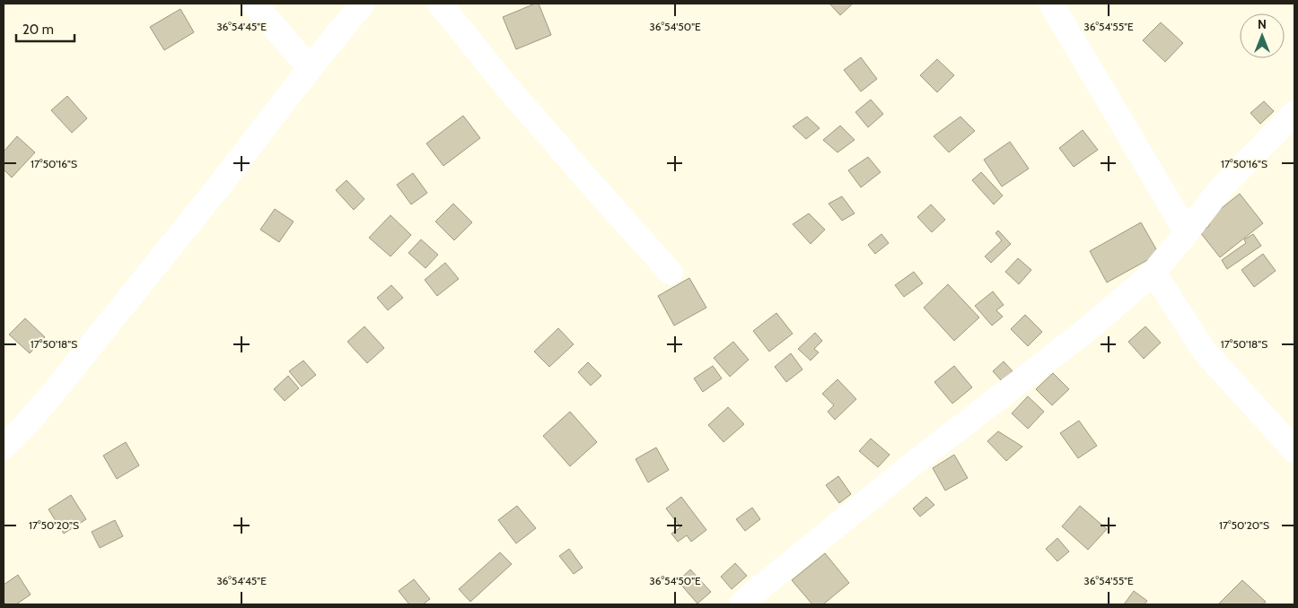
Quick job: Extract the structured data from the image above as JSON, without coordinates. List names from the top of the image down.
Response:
{
  "scale_bar": "20 m",
  "north": "top",
  "coordinates": [
    "36°54'45\"E",
    "36°54'50\"E",
    "36°54'55\"E",
    "17°50'16\"S",
    "17°50'18\"S",
    "17°50'20\"S"
  ]
}
